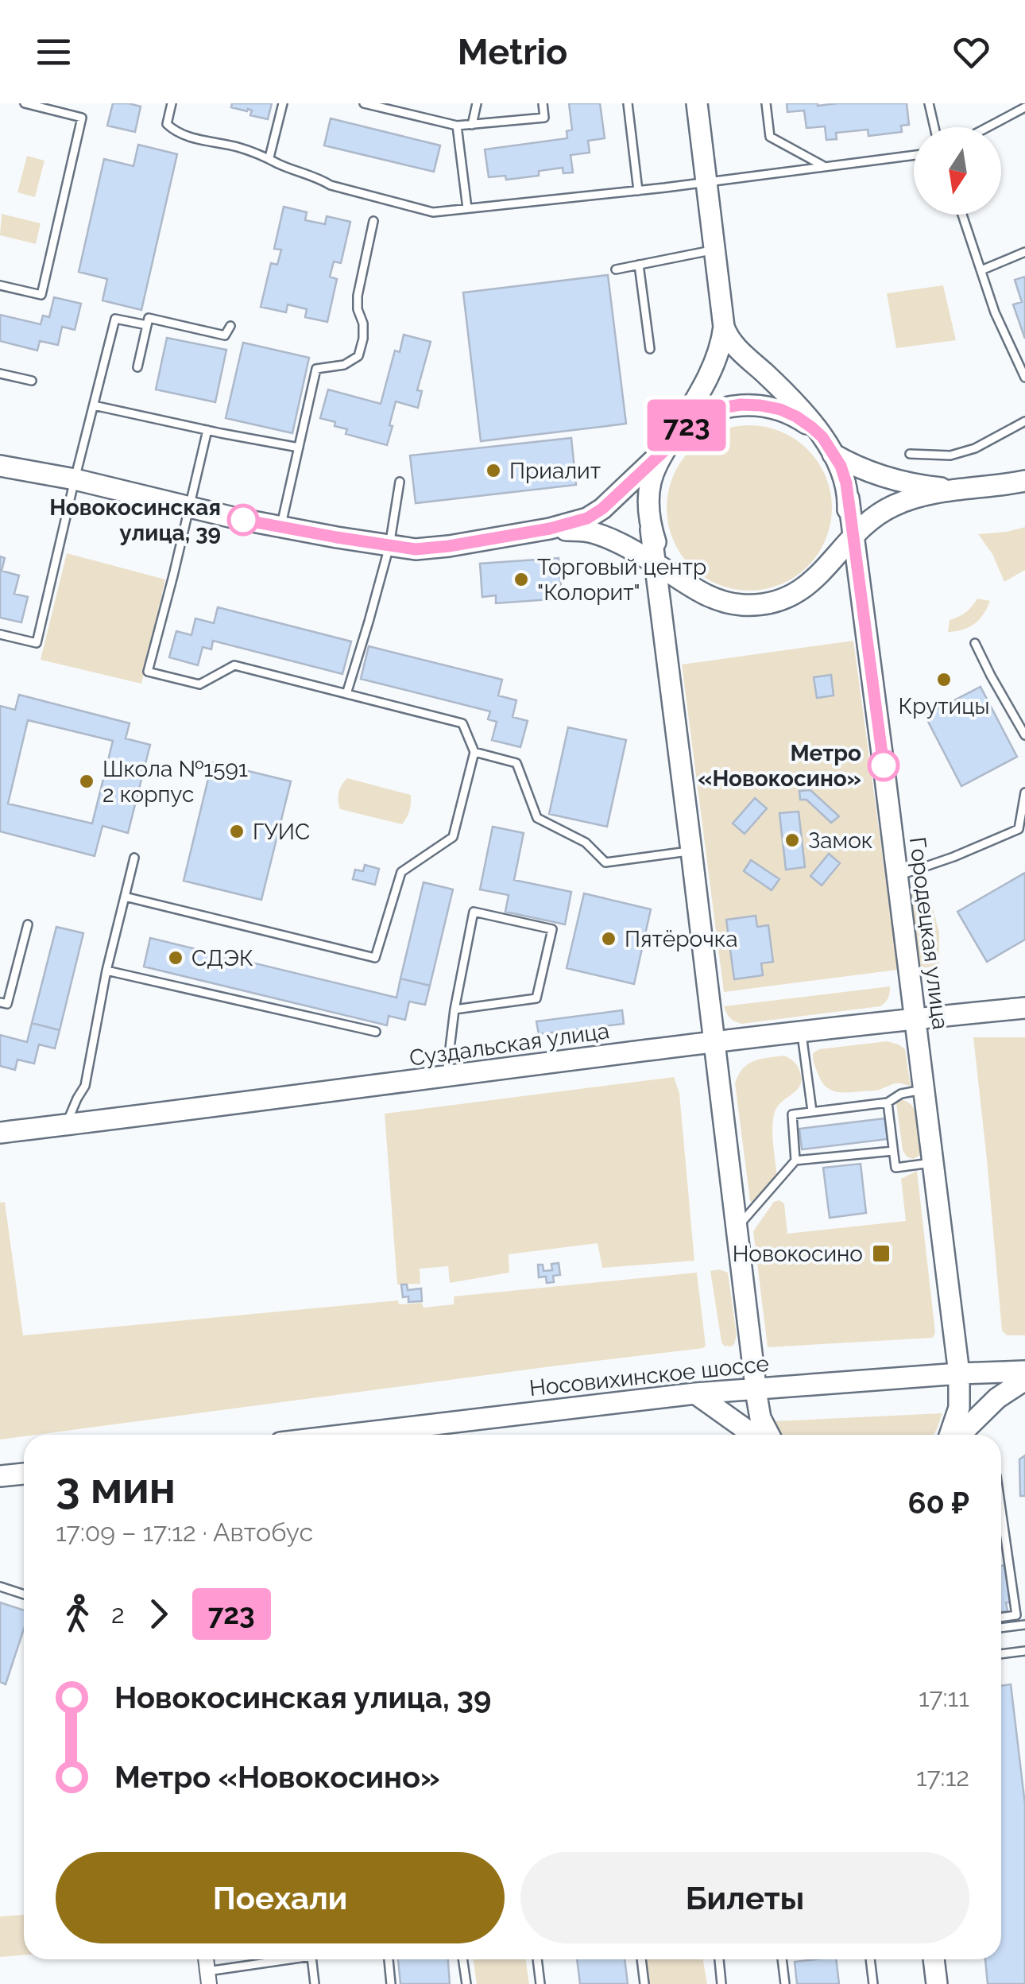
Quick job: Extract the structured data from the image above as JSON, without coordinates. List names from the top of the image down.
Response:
{
  "streets": {
    "street": ["Городецкая улица", "Суздальская улица", "Носовихинское шоссе"]
  },
  "crossings": [
    ["Городецкая улица", "Суздальская улица"],
    ["Городецкая улица", "Носовихинское шоссе"]
  ],
  "places": {
    "other": [
      "Приалит",
      "Новокосинская улица, 39",
      "Торговый центр \"Колорит\"",
      "Крутицы",
      "Метро «Новокосино»",
      "Школа №1591 2 корпус",
      "ГУИС",
      "Замок",
      "Пятёрочка",
      "СДЭК"
    ],
    "transit": ["Новокосино"]
  },
  "lines": ["bus line 723"],
  "north": "bottom",
  "page": {
    "header": "Metrio",
    "on_map": "723",
    "heading": ["3 мин", "17:09 – 17:12 · Автобус", "60 ₽"],
    "legs": ["2", "723"],
    "list": [
      {
        "name": "Новокосинская улица, 39",
        "value": "17:11"
      },
      {
        "name": "Метро «Новокосино»",
        "value": "17:12"
      }
    ],
    "buttons": ["Поехали", "Билеты"]
  }
}
